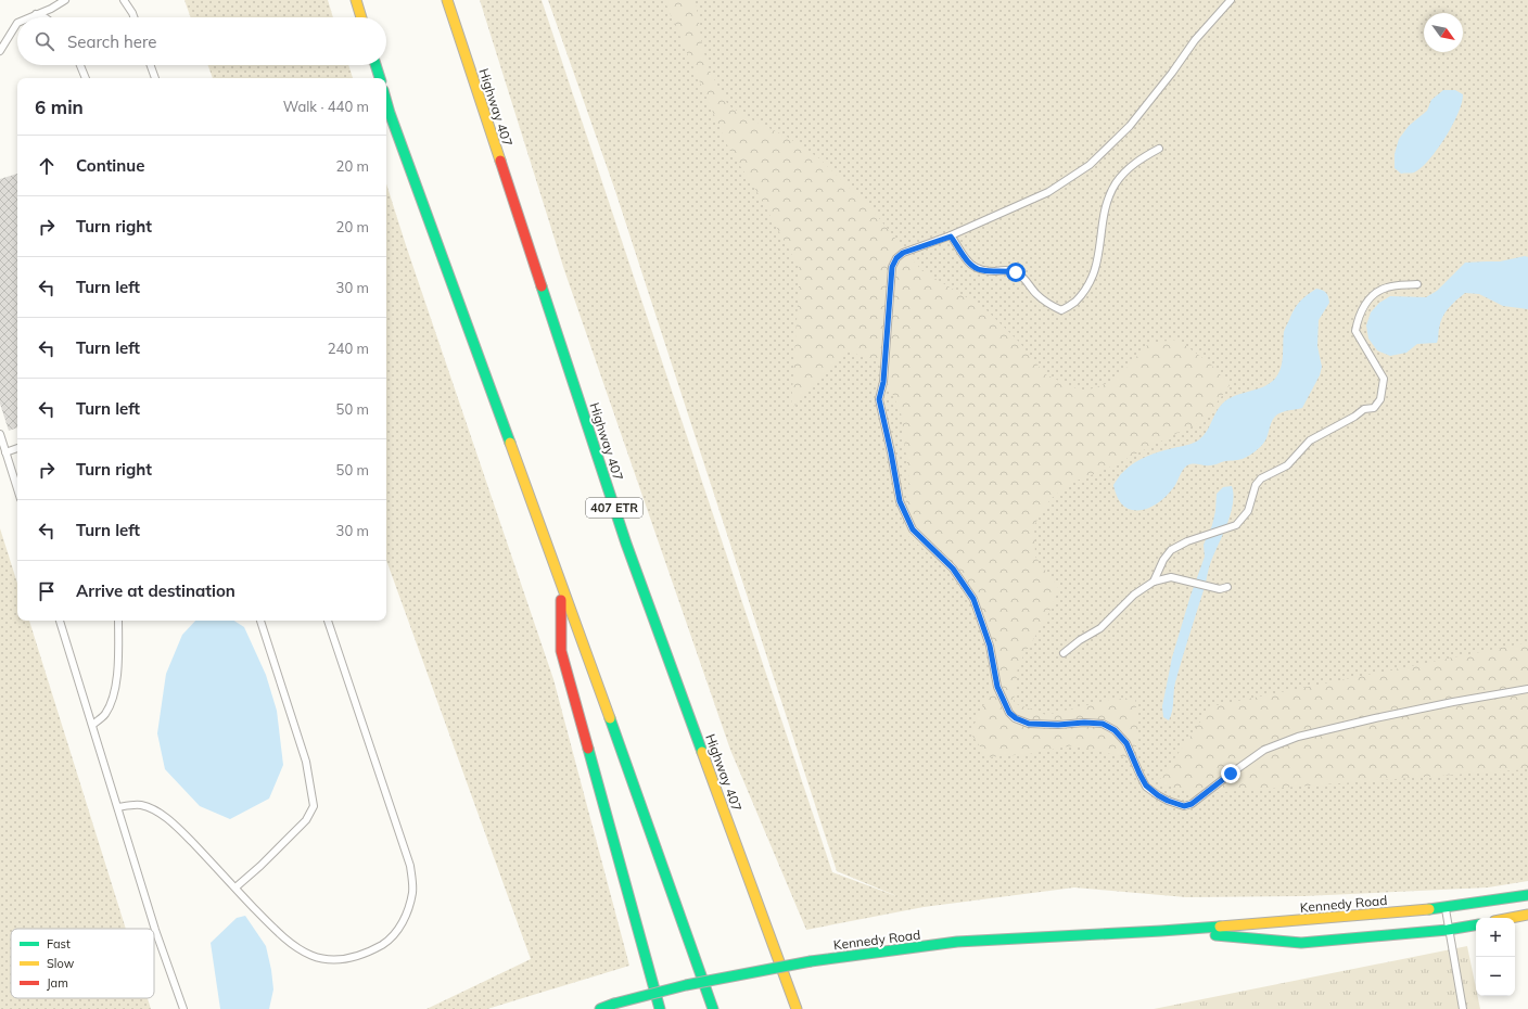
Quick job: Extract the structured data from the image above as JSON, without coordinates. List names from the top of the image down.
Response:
{
  "streets": {
    "main road": ["Highway 407", "407 ETR", "Kennedy Road"]
  },
  "legend": ["Fast", "Slow", "Jam"],
  "north": "bottom right",
  "page": {
    "search": "Search here",
    "heading": ["6 min", "Walk · 440 m"],
    "list": [
      ["Continue", "20 m"],
      ["Turn right", "20 m"],
      ["Turn left", "30 m"],
      ["Turn left", "240 m"],
      ["Turn left", "50 m"],
      ["Turn right", "50 m"],
      ["Turn left", "30 m"],
      "Arrive at destination"
    ],
    "map_buttons": ["+", "−"]
  }
}
